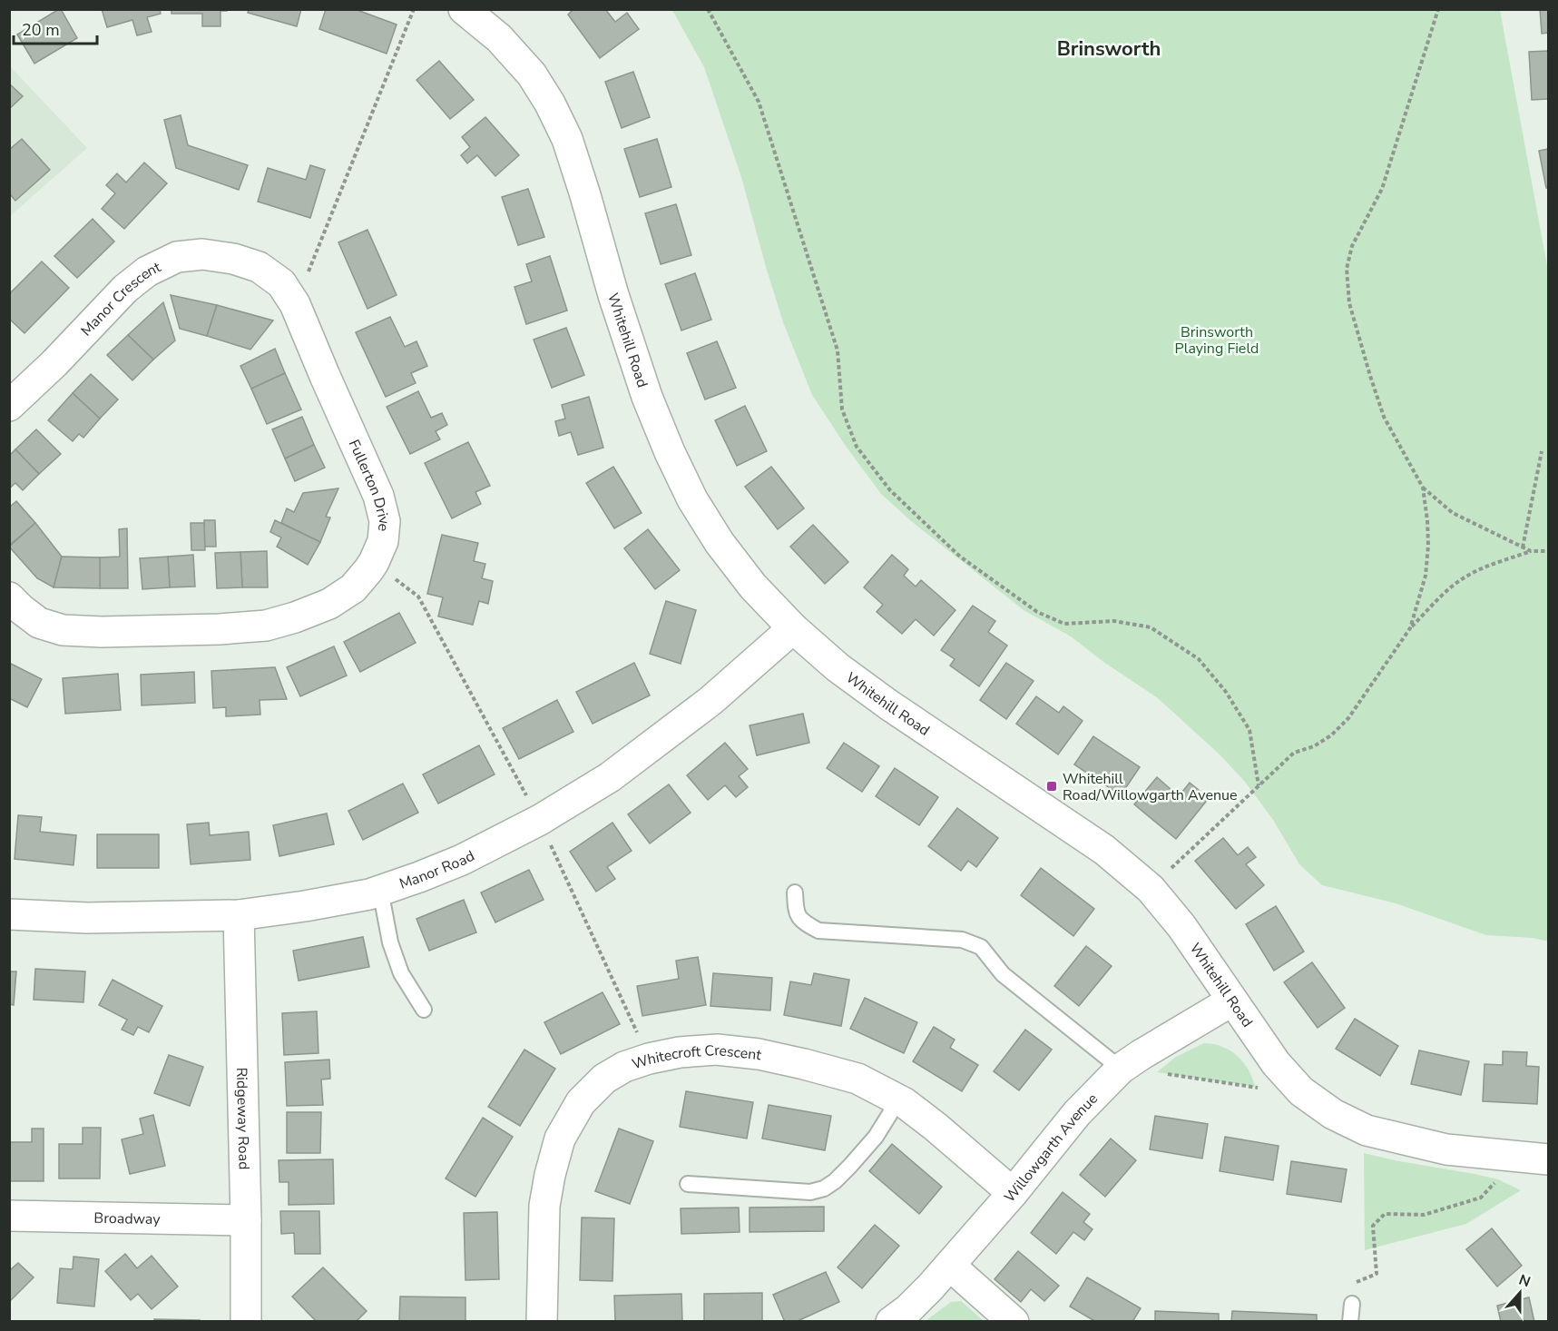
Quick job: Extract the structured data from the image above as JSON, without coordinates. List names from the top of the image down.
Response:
{
  "streets": {
    "street": [
      "Manor Crescent",
      "Whitehill Road",
      "Fullerton Drive",
      "Manor Road",
      "Whitecroft Crescent",
      "Ridgeway Road",
      "Willowgarth Avenue",
      "Broadway"
    ]
  },
  "crossings": [
    ["Manor Crescent", "Fullerton Drive"],
    ["Whitehill Road", "Manor Road"],
    ["Whitehill Road", "Willowgarth Avenue"],
    ["Manor Road", "Ridgeway Road"],
    ["Whitecroft Crescent", "Willowgarth Avenue"],
    ["Ridgeway Road", "Broadway"]
  ],
  "districts": ["Brinsworth"],
  "parks": ["Brinsworth Playing Field"],
  "places": {
    "transit": ["Whitehill Road/Willowgarth Avenue"]
  },
  "scale_bar": "20 m",
  "north": "top"
}
